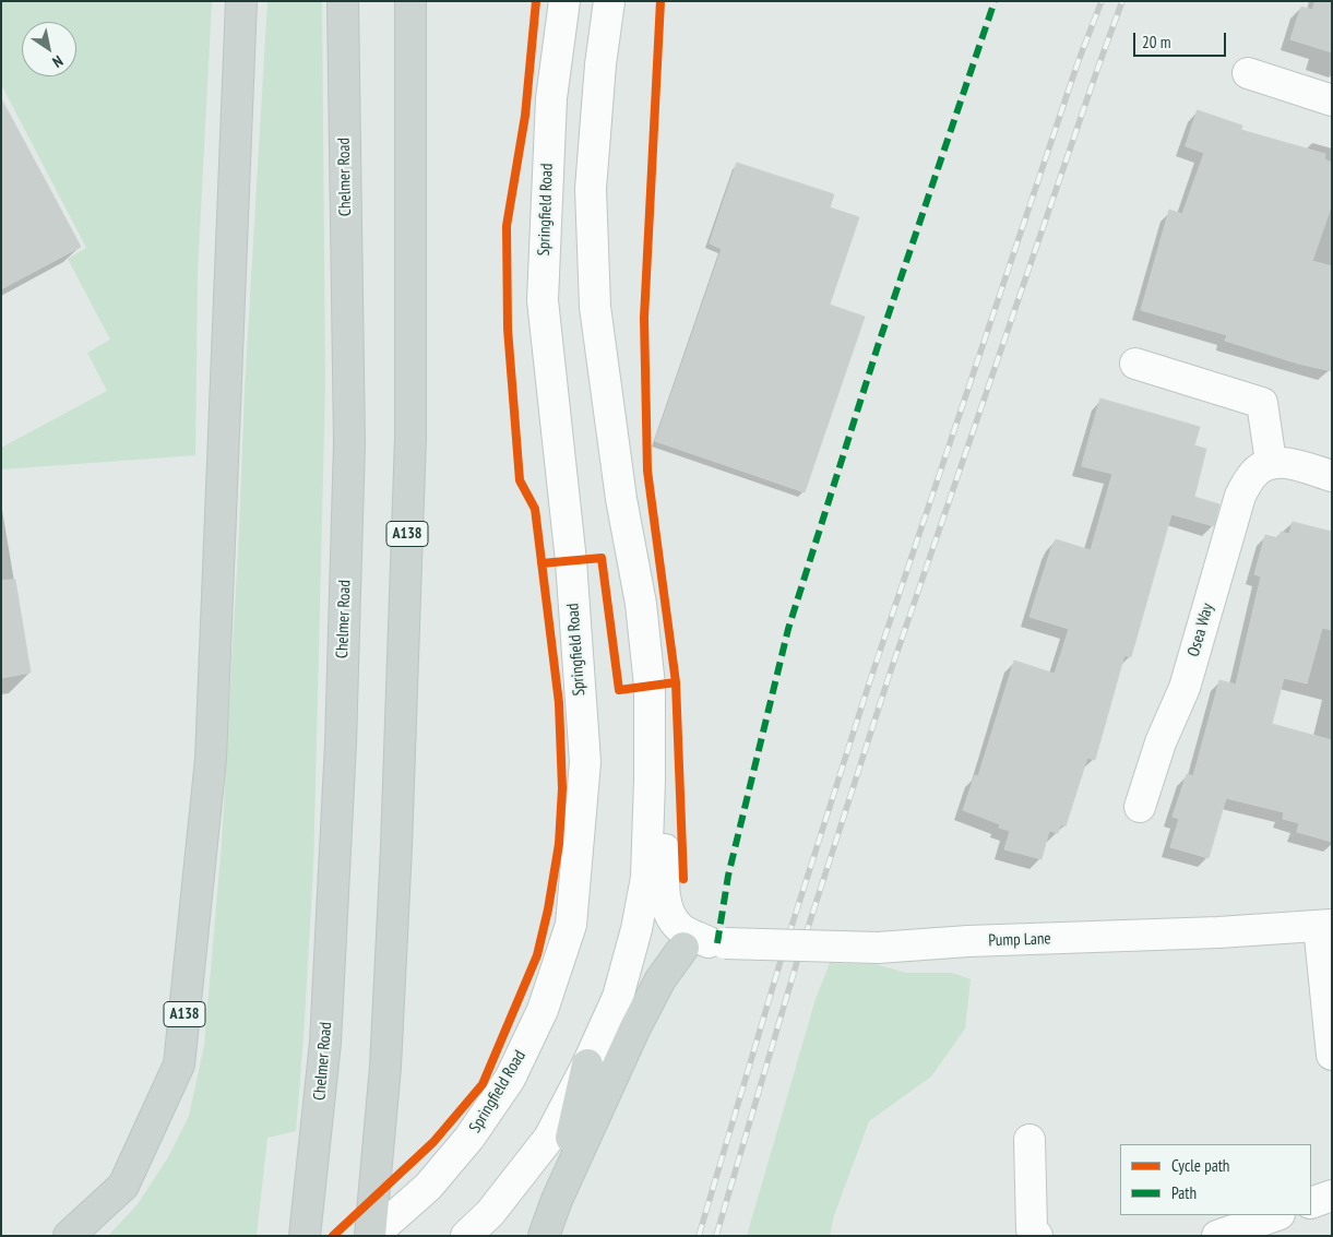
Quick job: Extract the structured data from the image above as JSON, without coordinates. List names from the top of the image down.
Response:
{
  "streets": {
    "main road": [
      "Chelmer Road",
      "Springfield Road",
      "A138",
      "Osea Way",
      "Pump Lane"
    ]
  },
  "crossings": [
    ["Springfield Road", "A138"]
  ],
  "legend": ["Cycle path", "Path"],
  "scale_bar": "20 m",
  "north": "bottom right"
}
